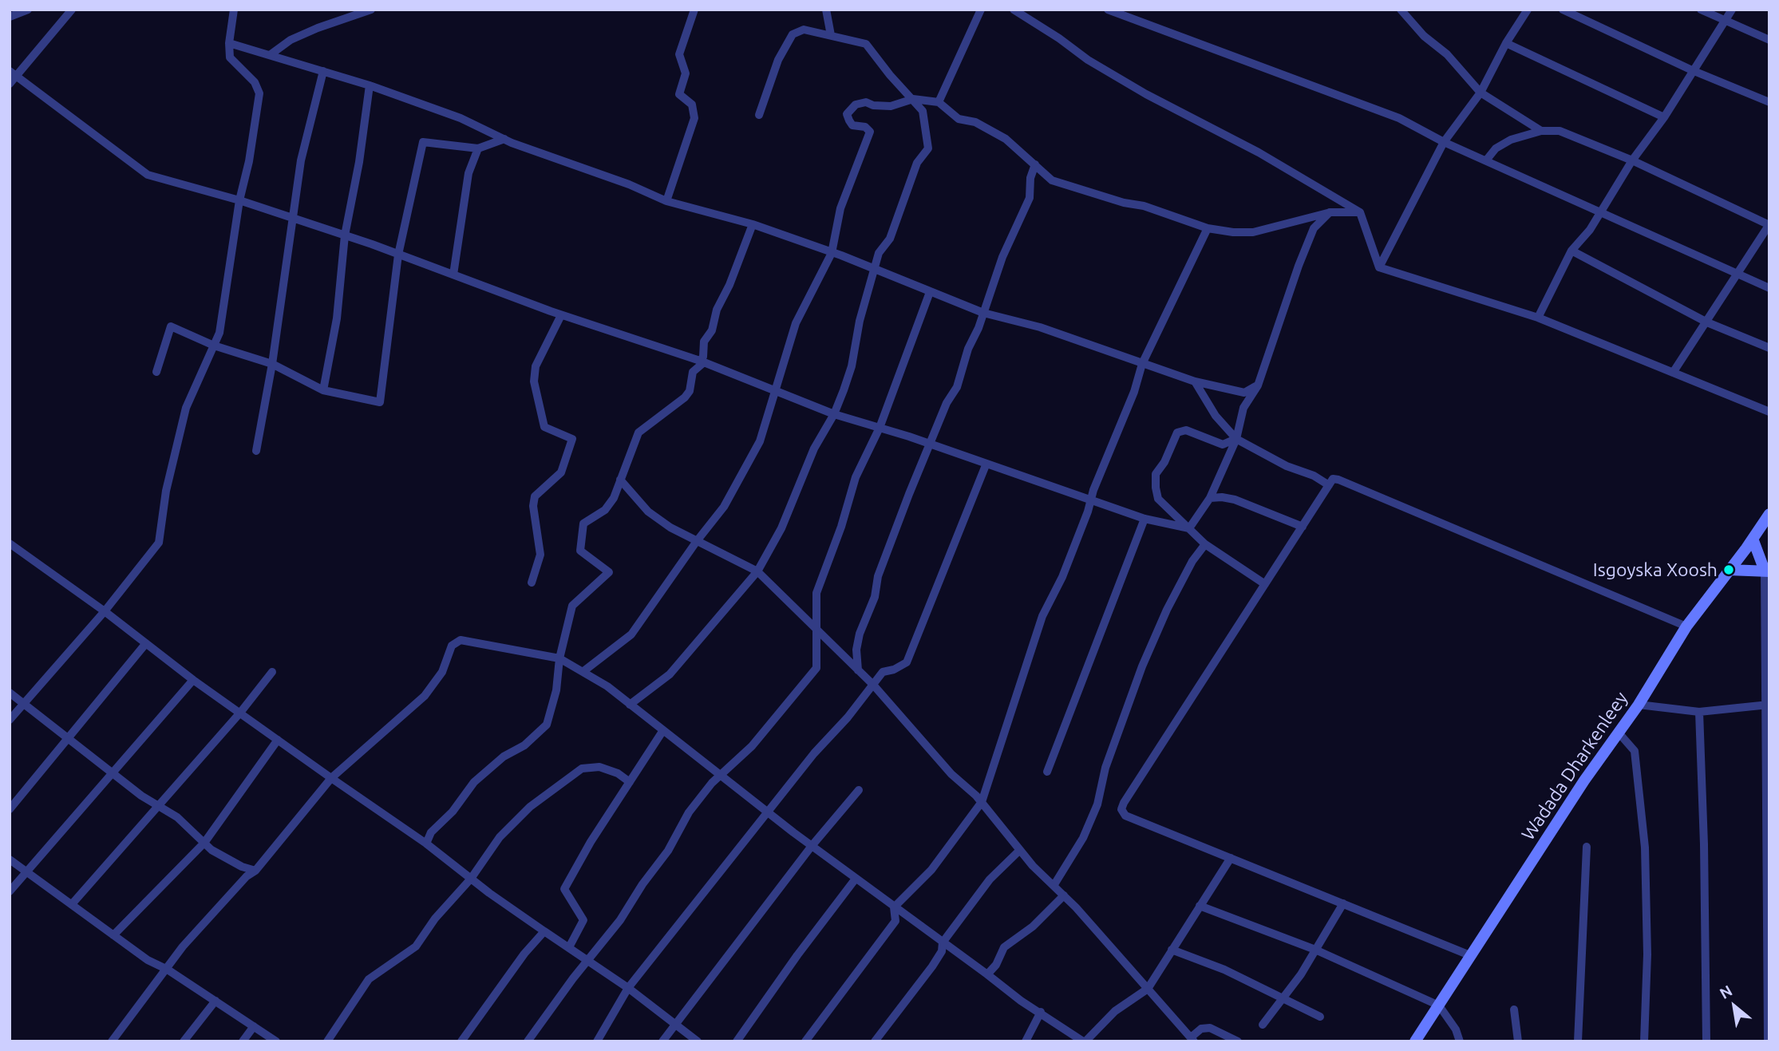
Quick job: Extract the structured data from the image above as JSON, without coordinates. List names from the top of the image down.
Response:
{
  "streets": {
    "main road": ["Wadada Dharkenleey"]
  },
  "places": ["Isgoyska Xoosh"],
  "north": "top left"
}
